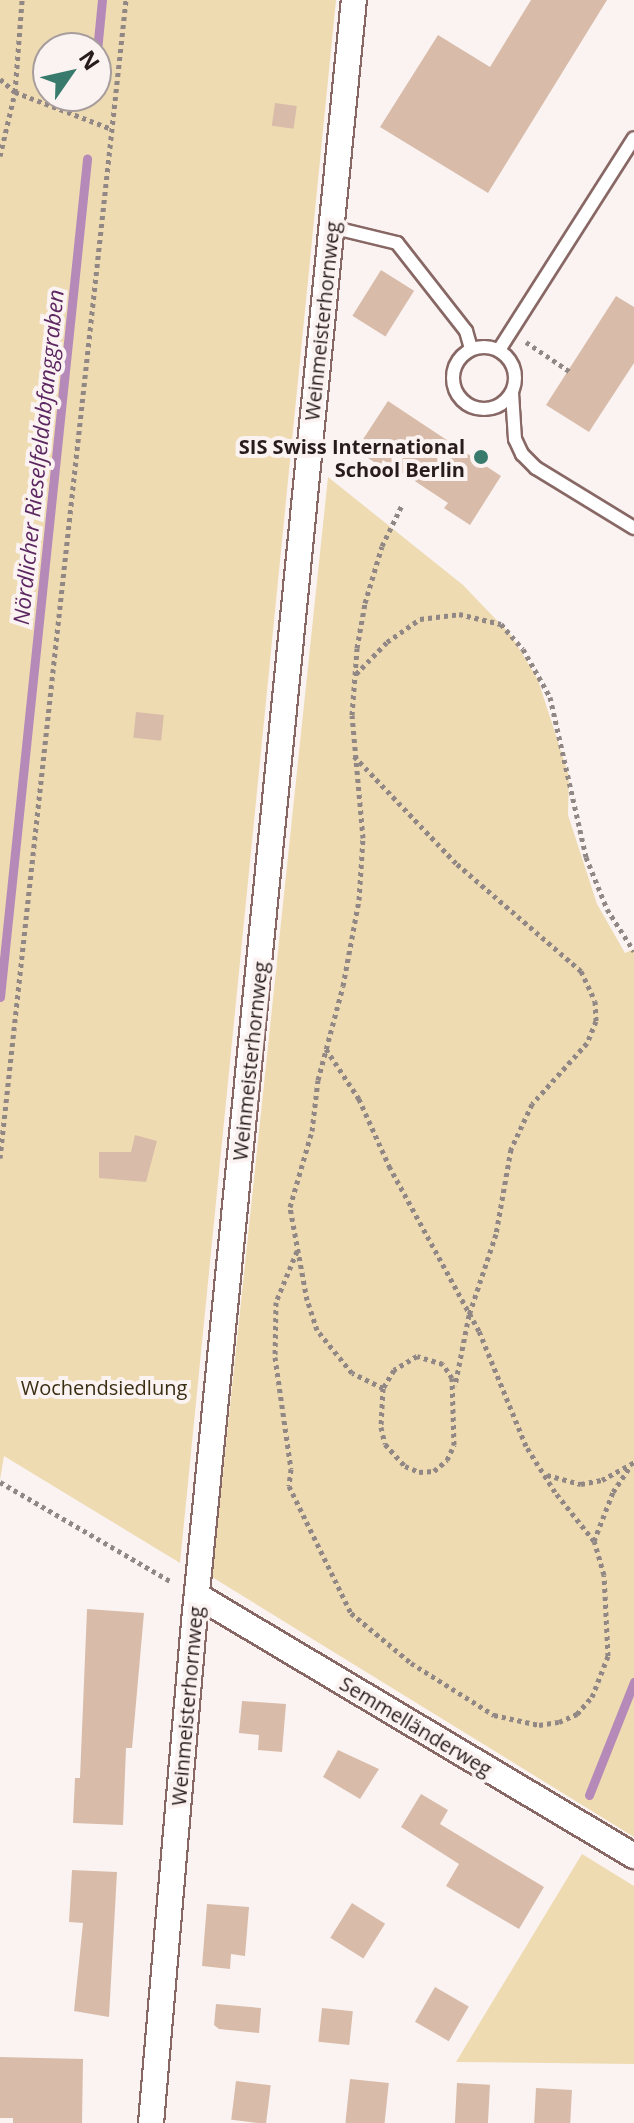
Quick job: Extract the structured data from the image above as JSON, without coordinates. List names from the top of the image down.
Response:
{
  "streets": {
    "street": ["Weinmeisterhornweg", "Semmelländerweg"]
  },
  "crossings": [
    ["Weinmeisterhornweg", "Semmelländerweg"]
  ],
  "water": ["Nördlicher Rieselfeldabfanggraben"],
  "parks": ["Wochendsiedlung"],
  "places": ["SIS Swiss International School Berlin"],
  "north": "top right"
}
